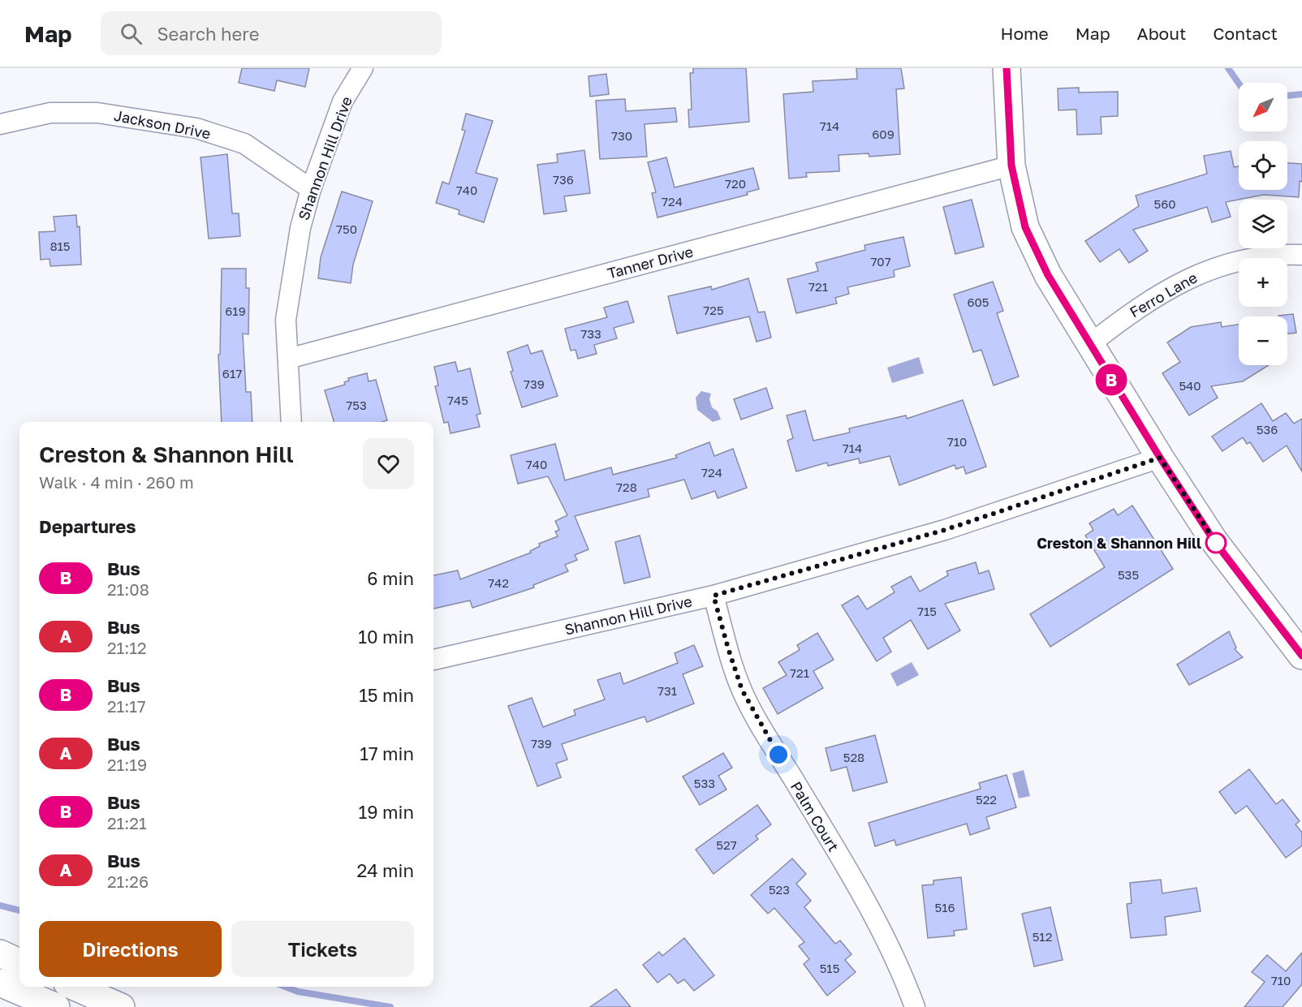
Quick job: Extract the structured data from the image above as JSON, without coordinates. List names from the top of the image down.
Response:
{
  "streets": {
    "street": [
      "Jackson Drive",
      "Shannon Hill Drive",
      "Tanner Drive",
      "Ferro Lane",
      "Palm Court"
    ]
  },
  "crossings": [
    ["Jackson Drive", "Shannon Hill Drive"],
    ["Shannon Hill Drive", "Tanner Drive"],
    ["Shannon Hill Drive", "Palm Court"]
  ],
  "places": ["Creston & Shannon Hill"],
  "lines": ["bus line B"],
  "house_numbers": [
    "714",
    "609",
    "730",
    "736",
    "720",
    "740",
    "724",
    "560",
    "750",
    "815",
    "707",
    "721",
    "605",
    "725",
    "619",
    "733",
    "617",
    "739",
    "540",
    "745",
    "753",
    "536",
    "710",
    "714",
    "740",
    "724",
    "728",
    "535",
    "742",
    "715",
    "721",
    "731",
    "739",
    "528",
    "533",
    "522",
    "527",
    "523",
    "516",
    "512",
    "515",
    "710"
  ],
  "north": "bottom left",
  "page": {
    "header": "Map",
    "search": "Search here",
    "nav": [
      "Home",
      "Map",
      "About",
      "Contact"
    ],
    "on_map": "B",
    "map_buttons": ["+", "−"],
    "heading": [
      ["Creston & Shannon Hill", "Walk · 4 min · 260 m"],
      "Departures"
    ],
    "list": [
      {
        "mark": "B",
        "name": "Bus",
        "note": "21:08",
        "value": "6 min"
      },
      {
        "mark": "A",
        "name": "Bus",
        "note": "21:12",
        "value": "10 min"
      },
      {
        "mark": "B",
        "name": "Bus",
        "note": "21:17",
        "value": "15 min"
      },
      {
        "mark": "A",
        "name": "Bus",
        "note": "21:19",
        "value": "17 min"
      },
      {
        "mark": "B",
        "name": "Bus",
        "note": "21:21",
        "value": "19 min"
      },
      {
        "mark": "A",
        "name": "Bus",
        "note": "21:26",
        "value": "24 min"
      }
    ],
    "buttons": ["Directions", "Tickets"]
  }
}
